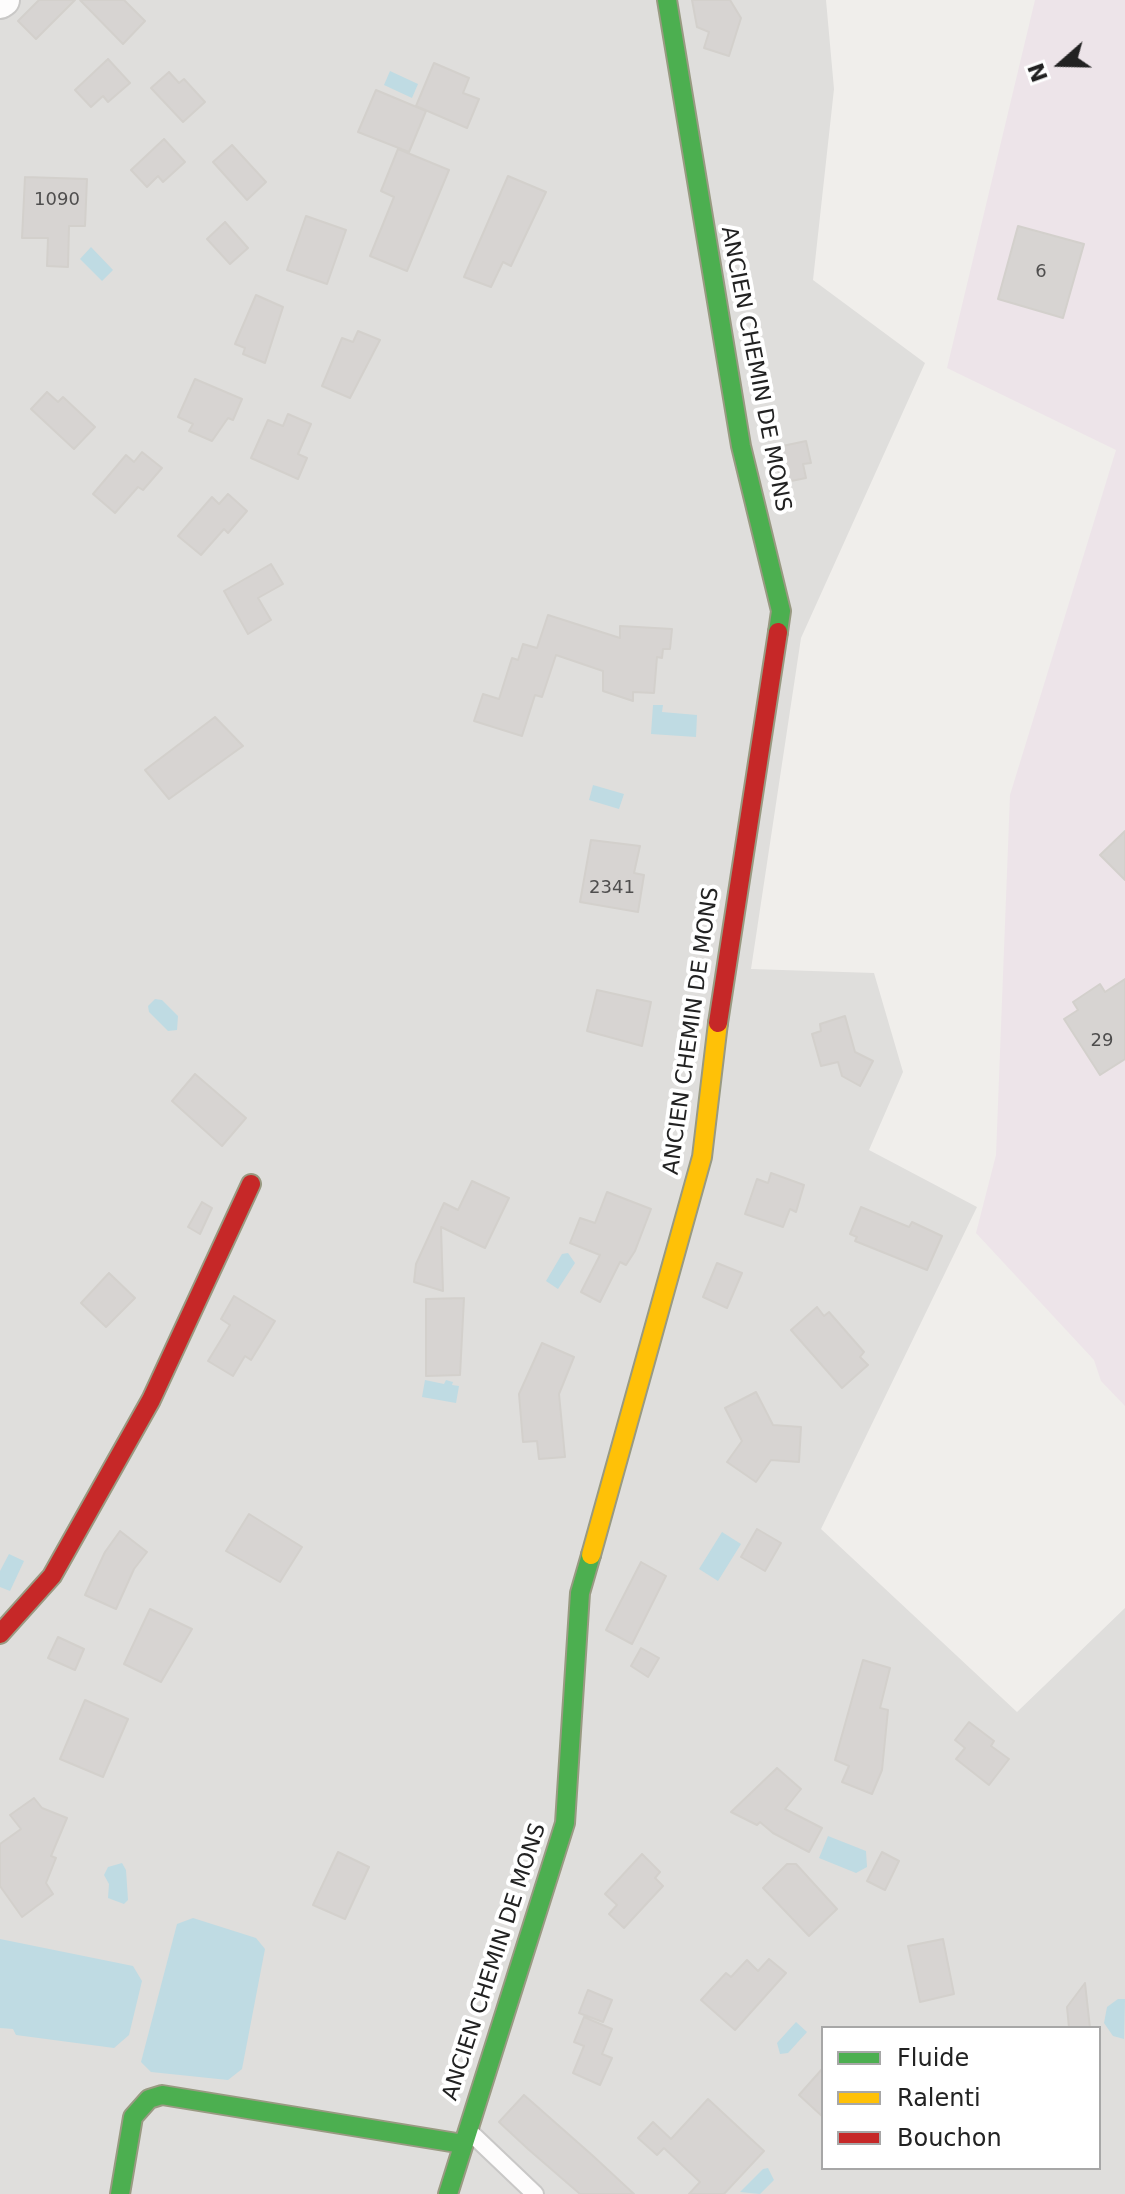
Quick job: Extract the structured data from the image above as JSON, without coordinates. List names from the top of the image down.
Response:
{
  "streets": {
    "street": ["ANCIEN CHEMIN DE MONS"]
  },
  "house_numbers": [
    "1090",
    "6",
    "2341",
    "29"
  ],
  "legend": ["Fluide", "Ralenti", "Bouchon"],
  "north": "left"
}
